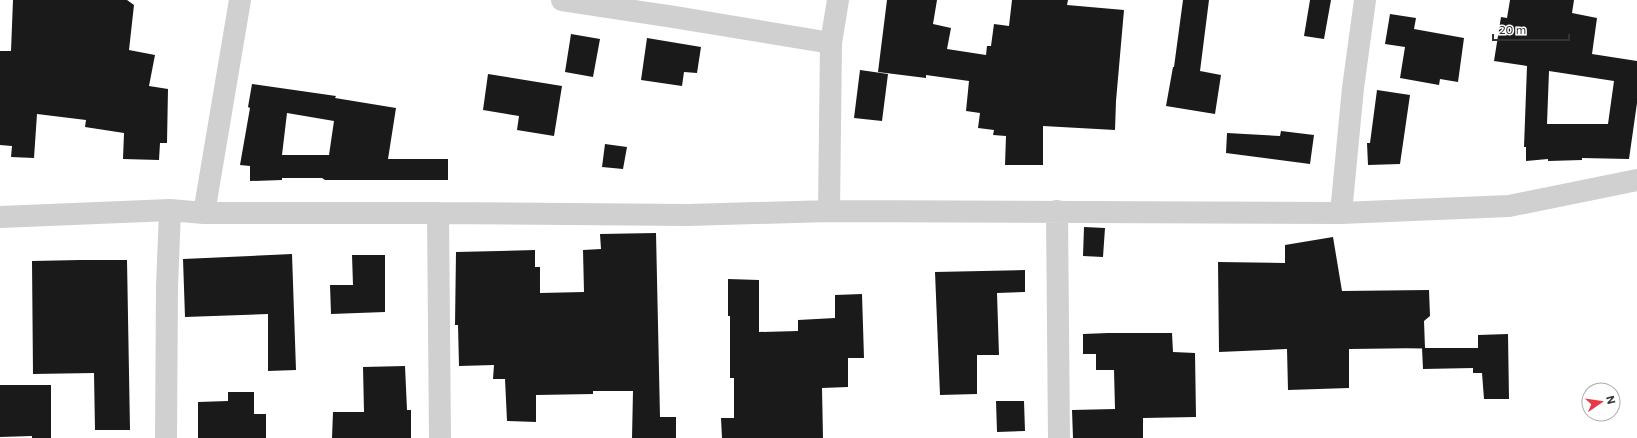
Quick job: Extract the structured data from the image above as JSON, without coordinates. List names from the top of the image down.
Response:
{
  "scale_bar": "20 m",
  "north": "right"
}
